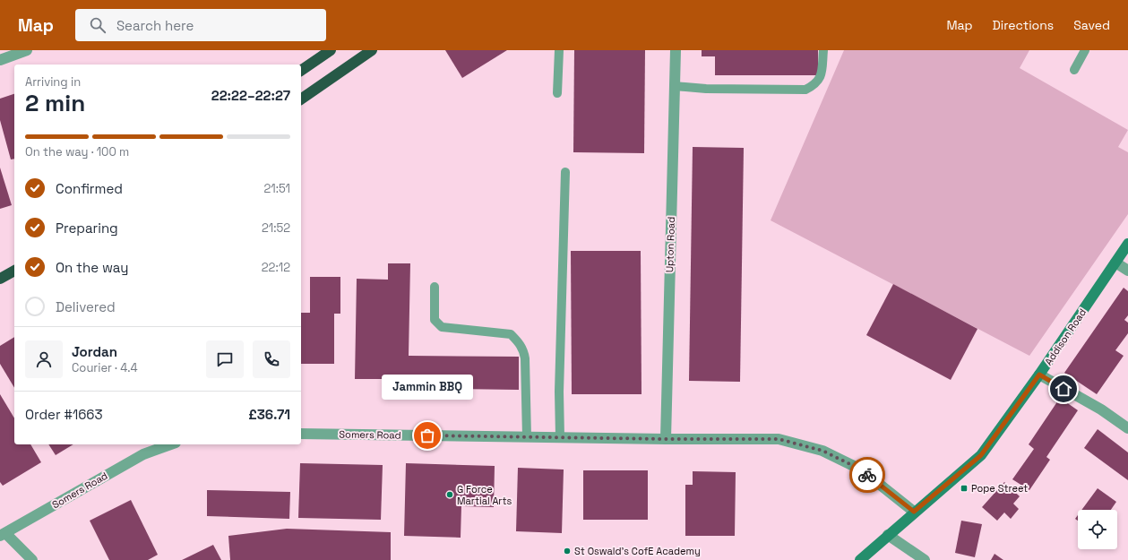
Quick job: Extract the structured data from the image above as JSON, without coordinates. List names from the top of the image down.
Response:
{
  "streets": {
    "street": ["Upton Road", "Addison Road", "Somers Road"]
  },
  "crossings": [
    ["Upton Road", "Somers Road"],
    ["Addison Road", "Somers Road"]
  ],
  "places": {
    "other": ["Jammin BBQ", "G Force Martial Arts", "St Oswald's CofE Academy"],
    "transit": ["Pope Street"]
  },
  "page": {
    "header": "Map",
    "search": "Search here",
    "nav": ["Map", "Directions", "Saved"],
    "heading": ["2 min", "Arriving in", "22:22–22:27"],
    "panel": [
      "Jordan",
      "Courier · 4.4",
      "Order #1663",
      "£36.71"
    ],
    "bar": "On the way · 100 m",
    "list": [
      ["Confirmed", "21:51"],
      ["Preparing", "21:52"],
      ["On the way", "22:12"],
      "Delivered"
    ],
    "bubble": "Jammin BBQ"
  }
}
